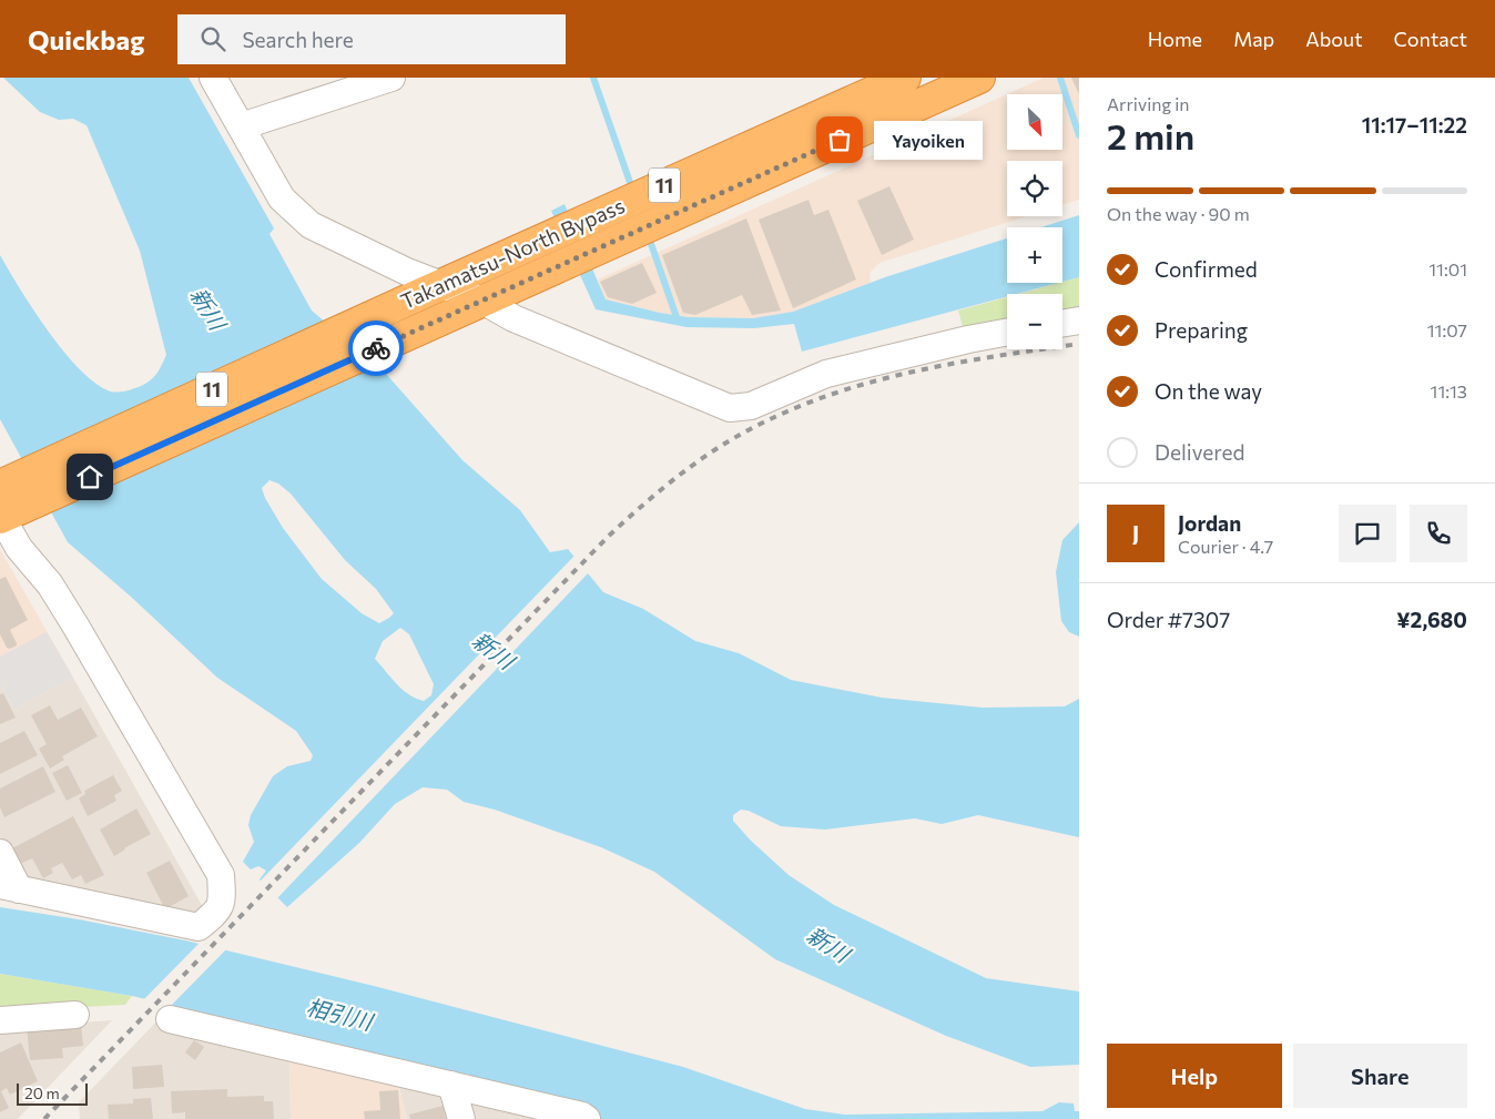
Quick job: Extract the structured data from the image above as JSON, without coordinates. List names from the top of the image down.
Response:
{
  "streets": {
    "highway": ["11", "Takamatsu-North Bypass"]
  },
  "water": ["新川", "相引川"],
  "places": ["Yayoiken"],
  "scale_bar": "20 m",
  "north": "bottom right",
  "page": {
    "header": "Quickbag",
    "search": "Search here",
    "nav": [
      "Home",
      "Map",
      "About",
      "Contact"
    ],
    "heading": ["2 min", "Arriving in", "11:17–11:22"],
    "panel": [
      "Jordan",
      "Courier · 4.7",
      "Order #7307",
      "¥2,680"
    ],
    "map_buttons": ["+", "−"],
    "bubble": "Yayoiken",
    "bar": "On the way · 90 m",
    "list": [
      ["Confirmed", "11:01"],
      ["Preparing", "11:07"],
      ["On the way", "11:13"],
      "Delivered"
    ],
    "round": "J",
    "buttons": ["Help", "Share"],
    "scale": "20 m"
  }
}
